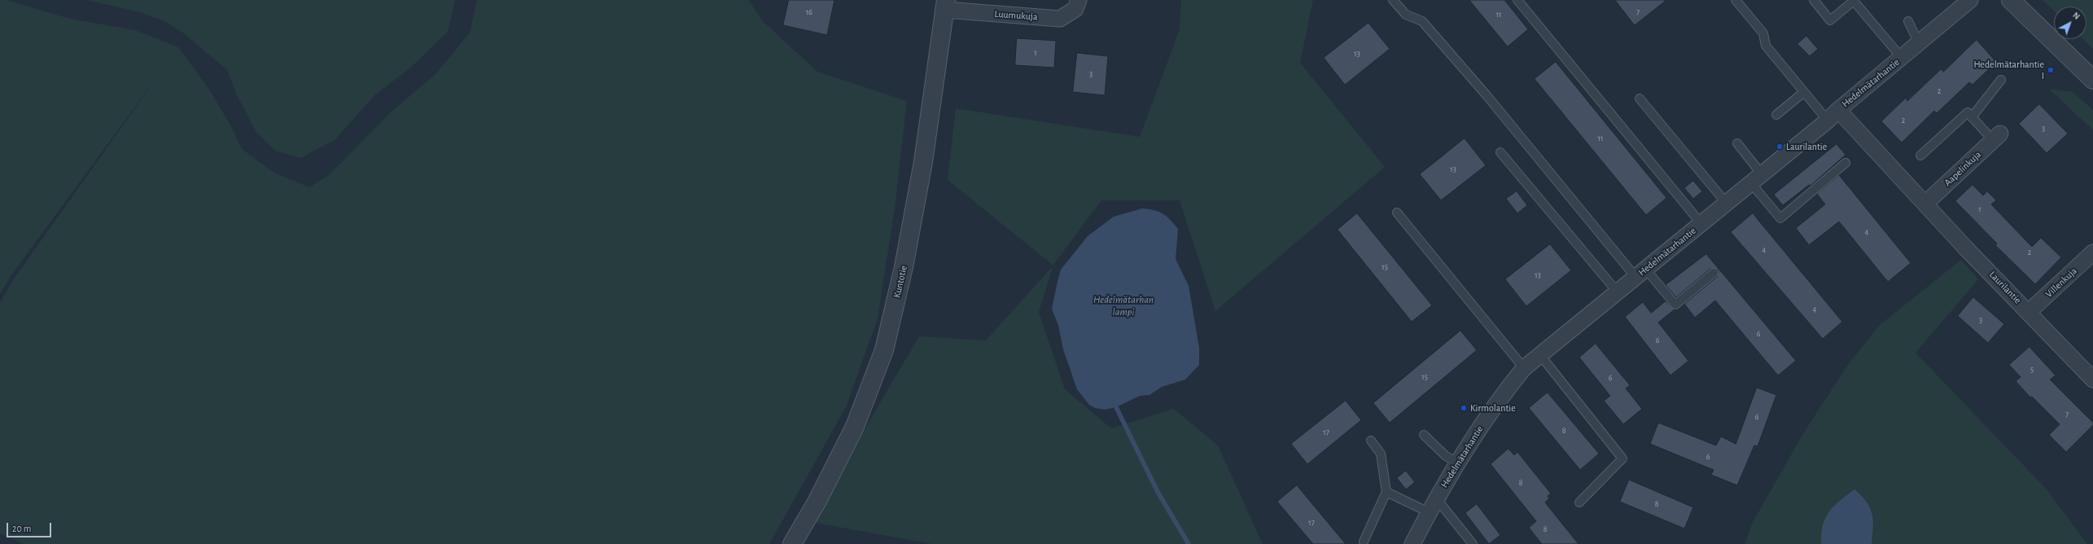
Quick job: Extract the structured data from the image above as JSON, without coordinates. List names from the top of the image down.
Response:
{
  "streets": {
    "street": [
      "Luumukuja",
      "Hedelmätarhantie",
      "Aapelinkuja",
      "Kuntotie",
      "Villenkuja",
      "Laurilantie"
    ]
  },
  "crossings": [
    ["Luumukuja", "Kuntotie"],
    ["Hedelmätarhantie", "Laurilantie"],
    ["Aapelinkuja", "Laurilantie"],
    ["Villenkuja", "Laurilantie"]
  ],
  "water": ["Hedelmätarhan lampi"],
  "places": ["Hedelmätarhantie I", "Laurilantie", "Kirmolantie"],
  "house_numbers": [
    "16",
    "7",
    "11",
    "1",
    "13",
    "3",
    "2",
    "2",
    "3",
    "11",
    "13",
    "1",
    "4",
    "4",
    "2",
    "15",
    "13",
    "4",
    "3",
    "6",
    "6",
    "5",
    "15",
    "6",
    "7",
    "6",
    "8",
    "17",
    "6",
    "8",
    "8",
    "17",
    "8"
  ],
  "scale_bar": "20 m",
  "north": "top right"
}
